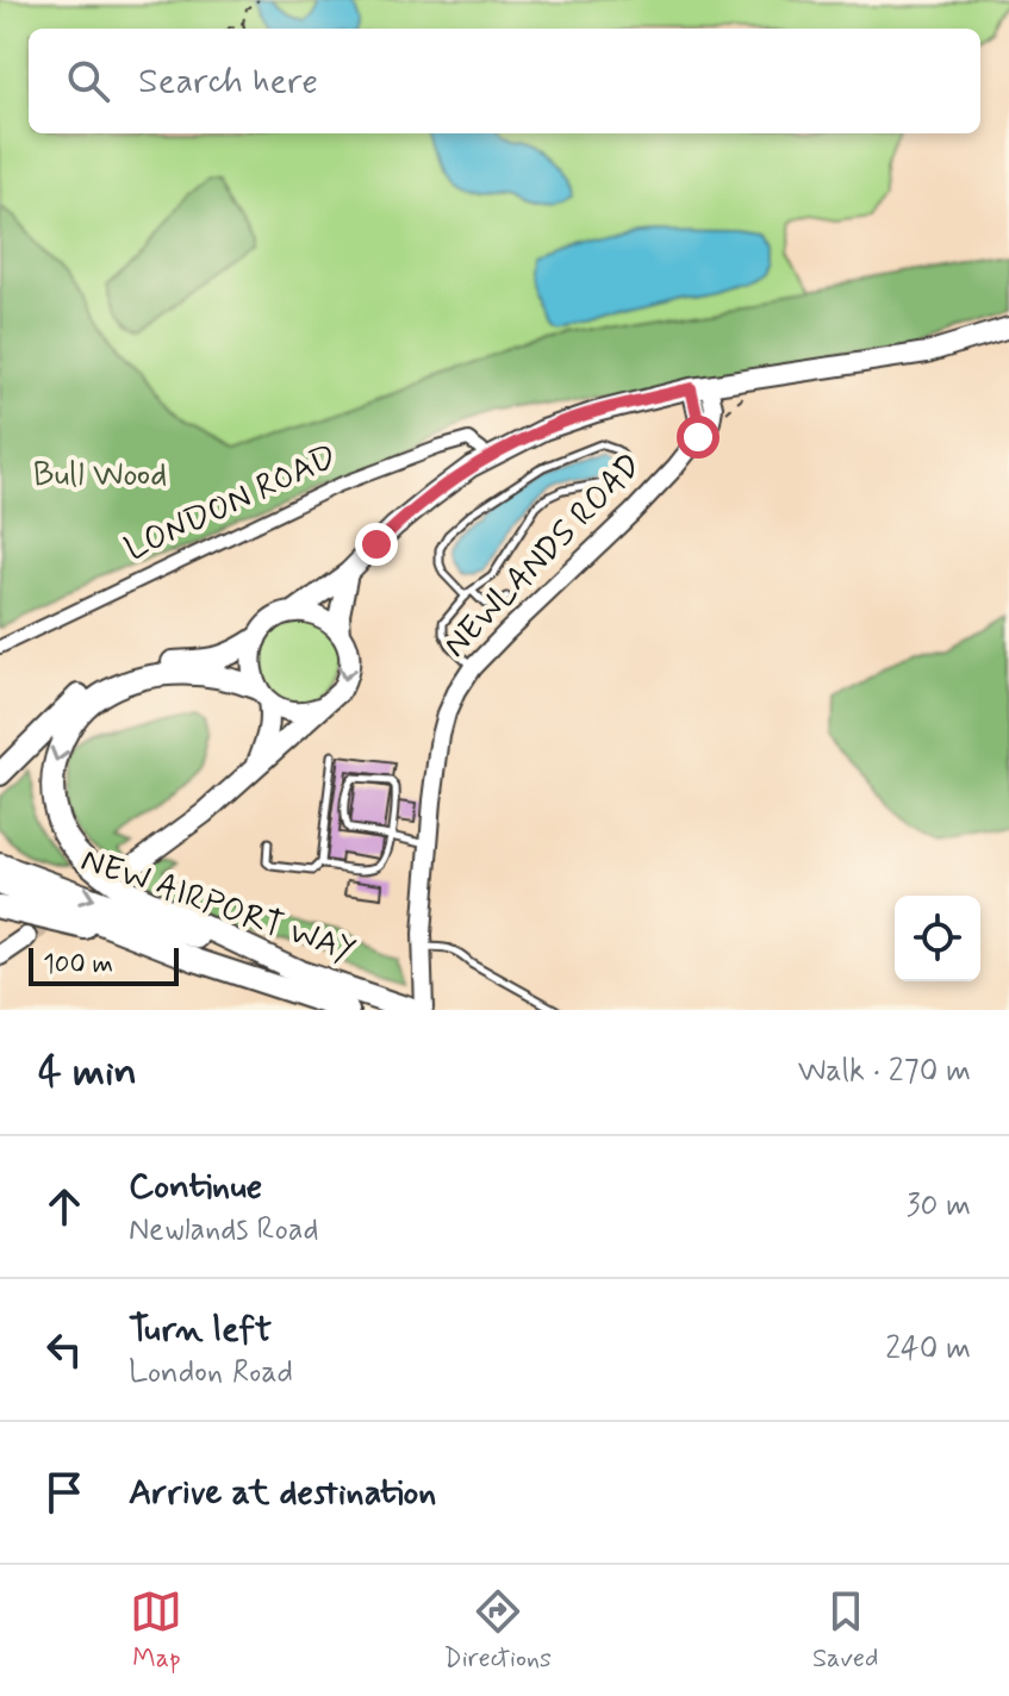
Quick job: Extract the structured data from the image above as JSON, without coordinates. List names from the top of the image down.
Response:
{
  "streets": {
    "highway": ["NEW AIRPORT WAY"],
    "street": ["LONDON ROAD", "NEWLANDS ROAD"]
  },
  "parks": ["Bull Wood"],
  "scale_bar": "100 m",
  "page": {
    "search": "Search here",
    "scale": "100 m",
    "heading": ["4 min", "Walk · 270 m"],
    "list": [
      ["Continue", "Newlands Road", "30 m"],
      ["Turn left", "London Road", "240 m"],
      "Arrive at destination"
    ],
    "nav": ["Map", "Directions", "Saved"]
  }
}
